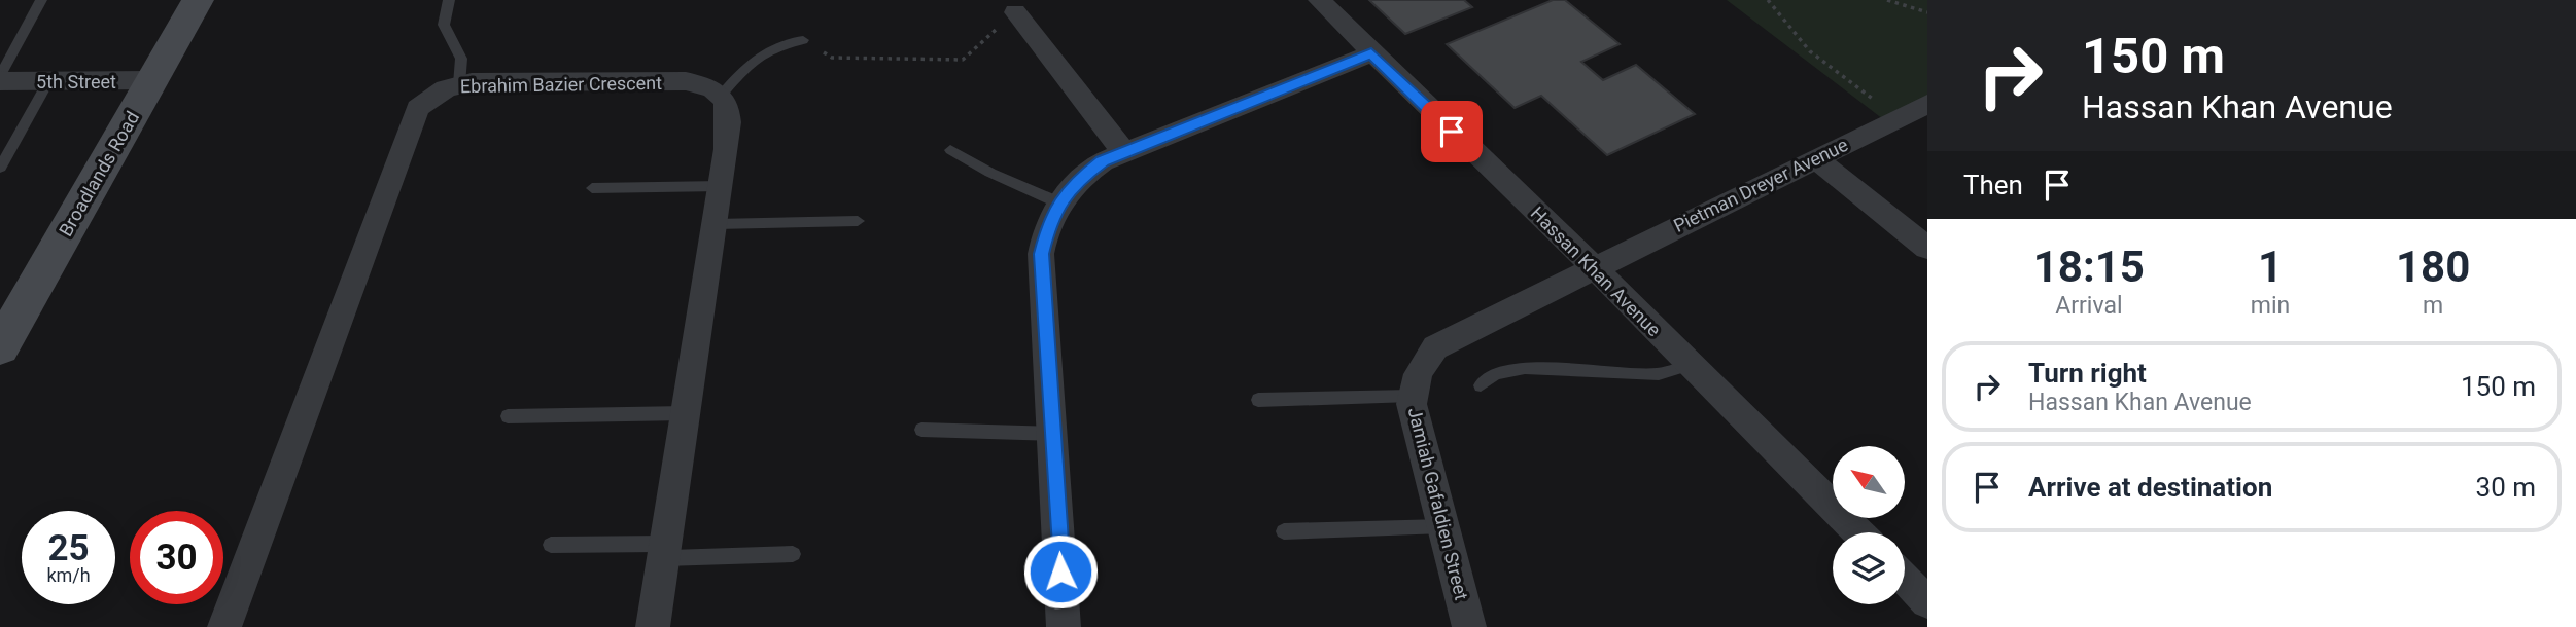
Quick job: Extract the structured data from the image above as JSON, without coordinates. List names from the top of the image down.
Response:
{
  "streets": {
    "main road": ["Broadlands Road"],
    "street": [
      "5th Street",
      "Ebrahim Bazier Crescent",
      "Pietman Dreyer Avenue",
      "Hassan Khan Avenue",
      "Jamiah Gafaldien Street"
    ]
  },
  "crossings": [
    ["5th Street", "Broadlands Road"],
    ["Pietman Dreyer Avenue", "Hassan Khan Avenue"],
    ["Pietman Dreyer Avenue", "Jamiah Gafaldien Street"],
    ["Hassan Khan Avenue", "Jamiah Gafaldien Street"]
  ],
  "north": "top left",
  "page": {
    "turn": ["150 m", "Hassan Khan Avenue"],
    "then": "Then",
    "eta": [
      "18:15",
      "Arrival",
      "1",
      "min",
      "180",
      "m"
    ],
    "list": [
      {
        "name": "Turn right",
        "note": "Hassan Khan Avenue",
        "value": "150 m"
      },
      {
        "name": "Arrive at destination",
        "value": "30 m"
      }
    ],
    "speed": "25 km/h",
    "limit": "30"
  }
}
